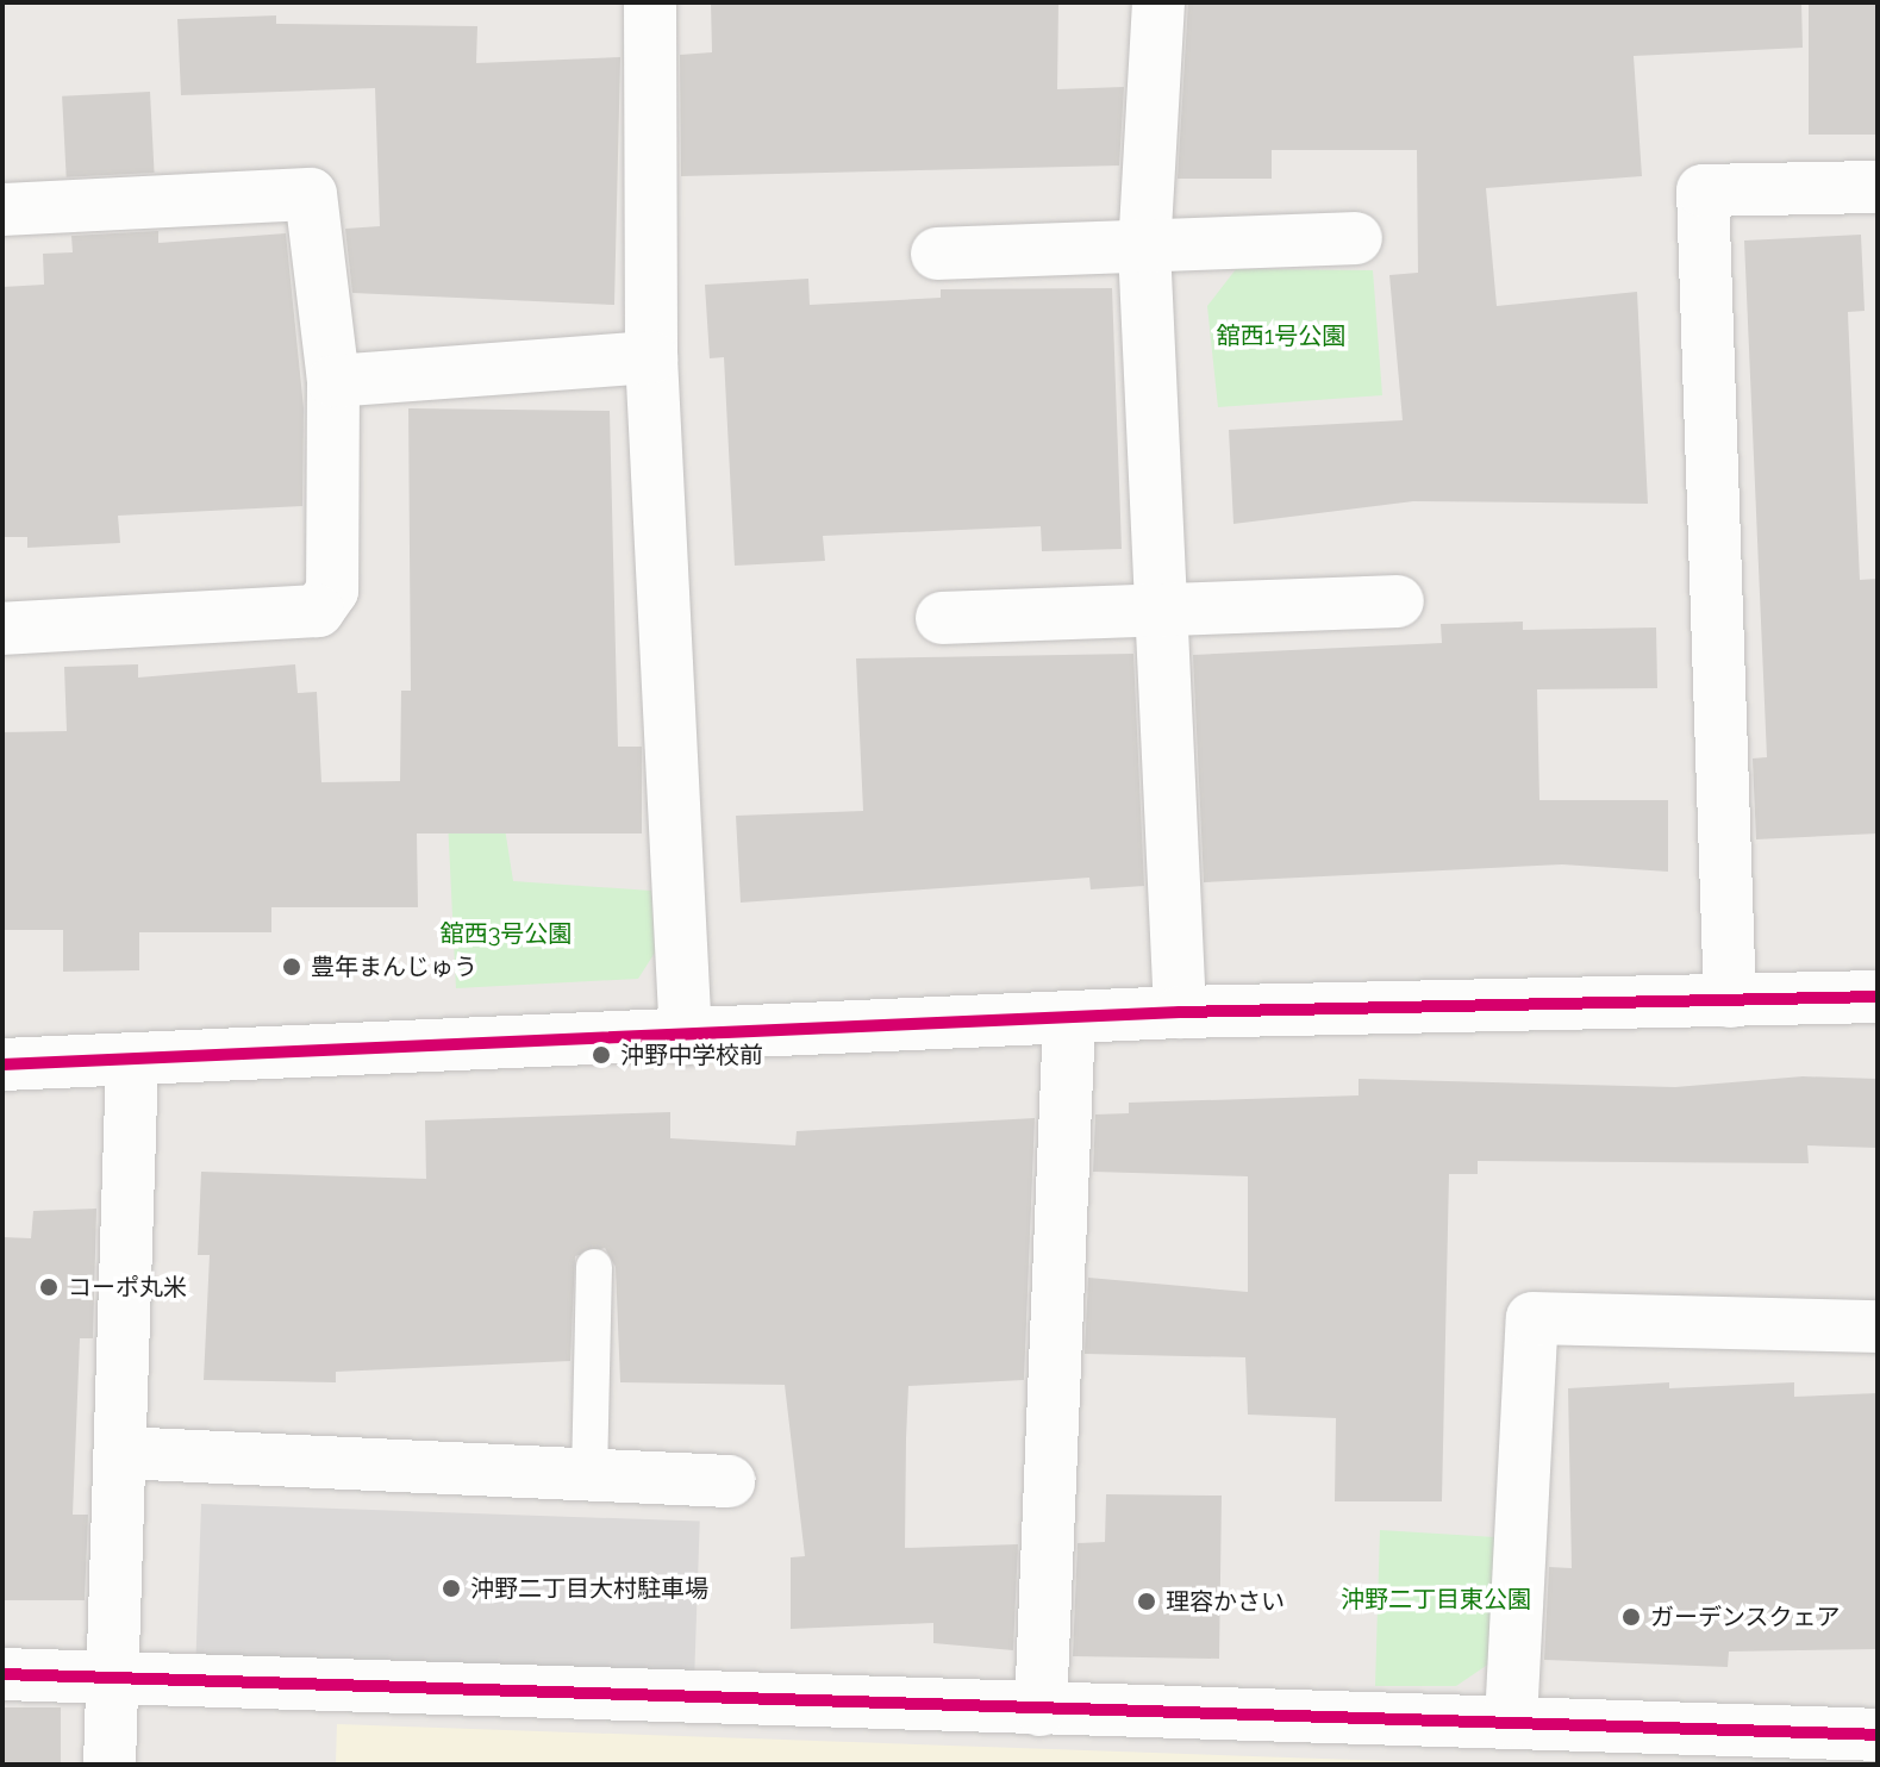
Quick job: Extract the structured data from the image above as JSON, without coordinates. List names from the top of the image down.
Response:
{
  "parks": ["舘西1号公園", "舘西3号公園", "沖野二丁目東公園"],
  "places": [
    "豊年まんじゅう",
    "沖野中学校前",
    "コーポ丸米",
    "沖野二丁目大村駐車場",
    "理容かさい",
    "ガーデンスクェア"
  ]
}
